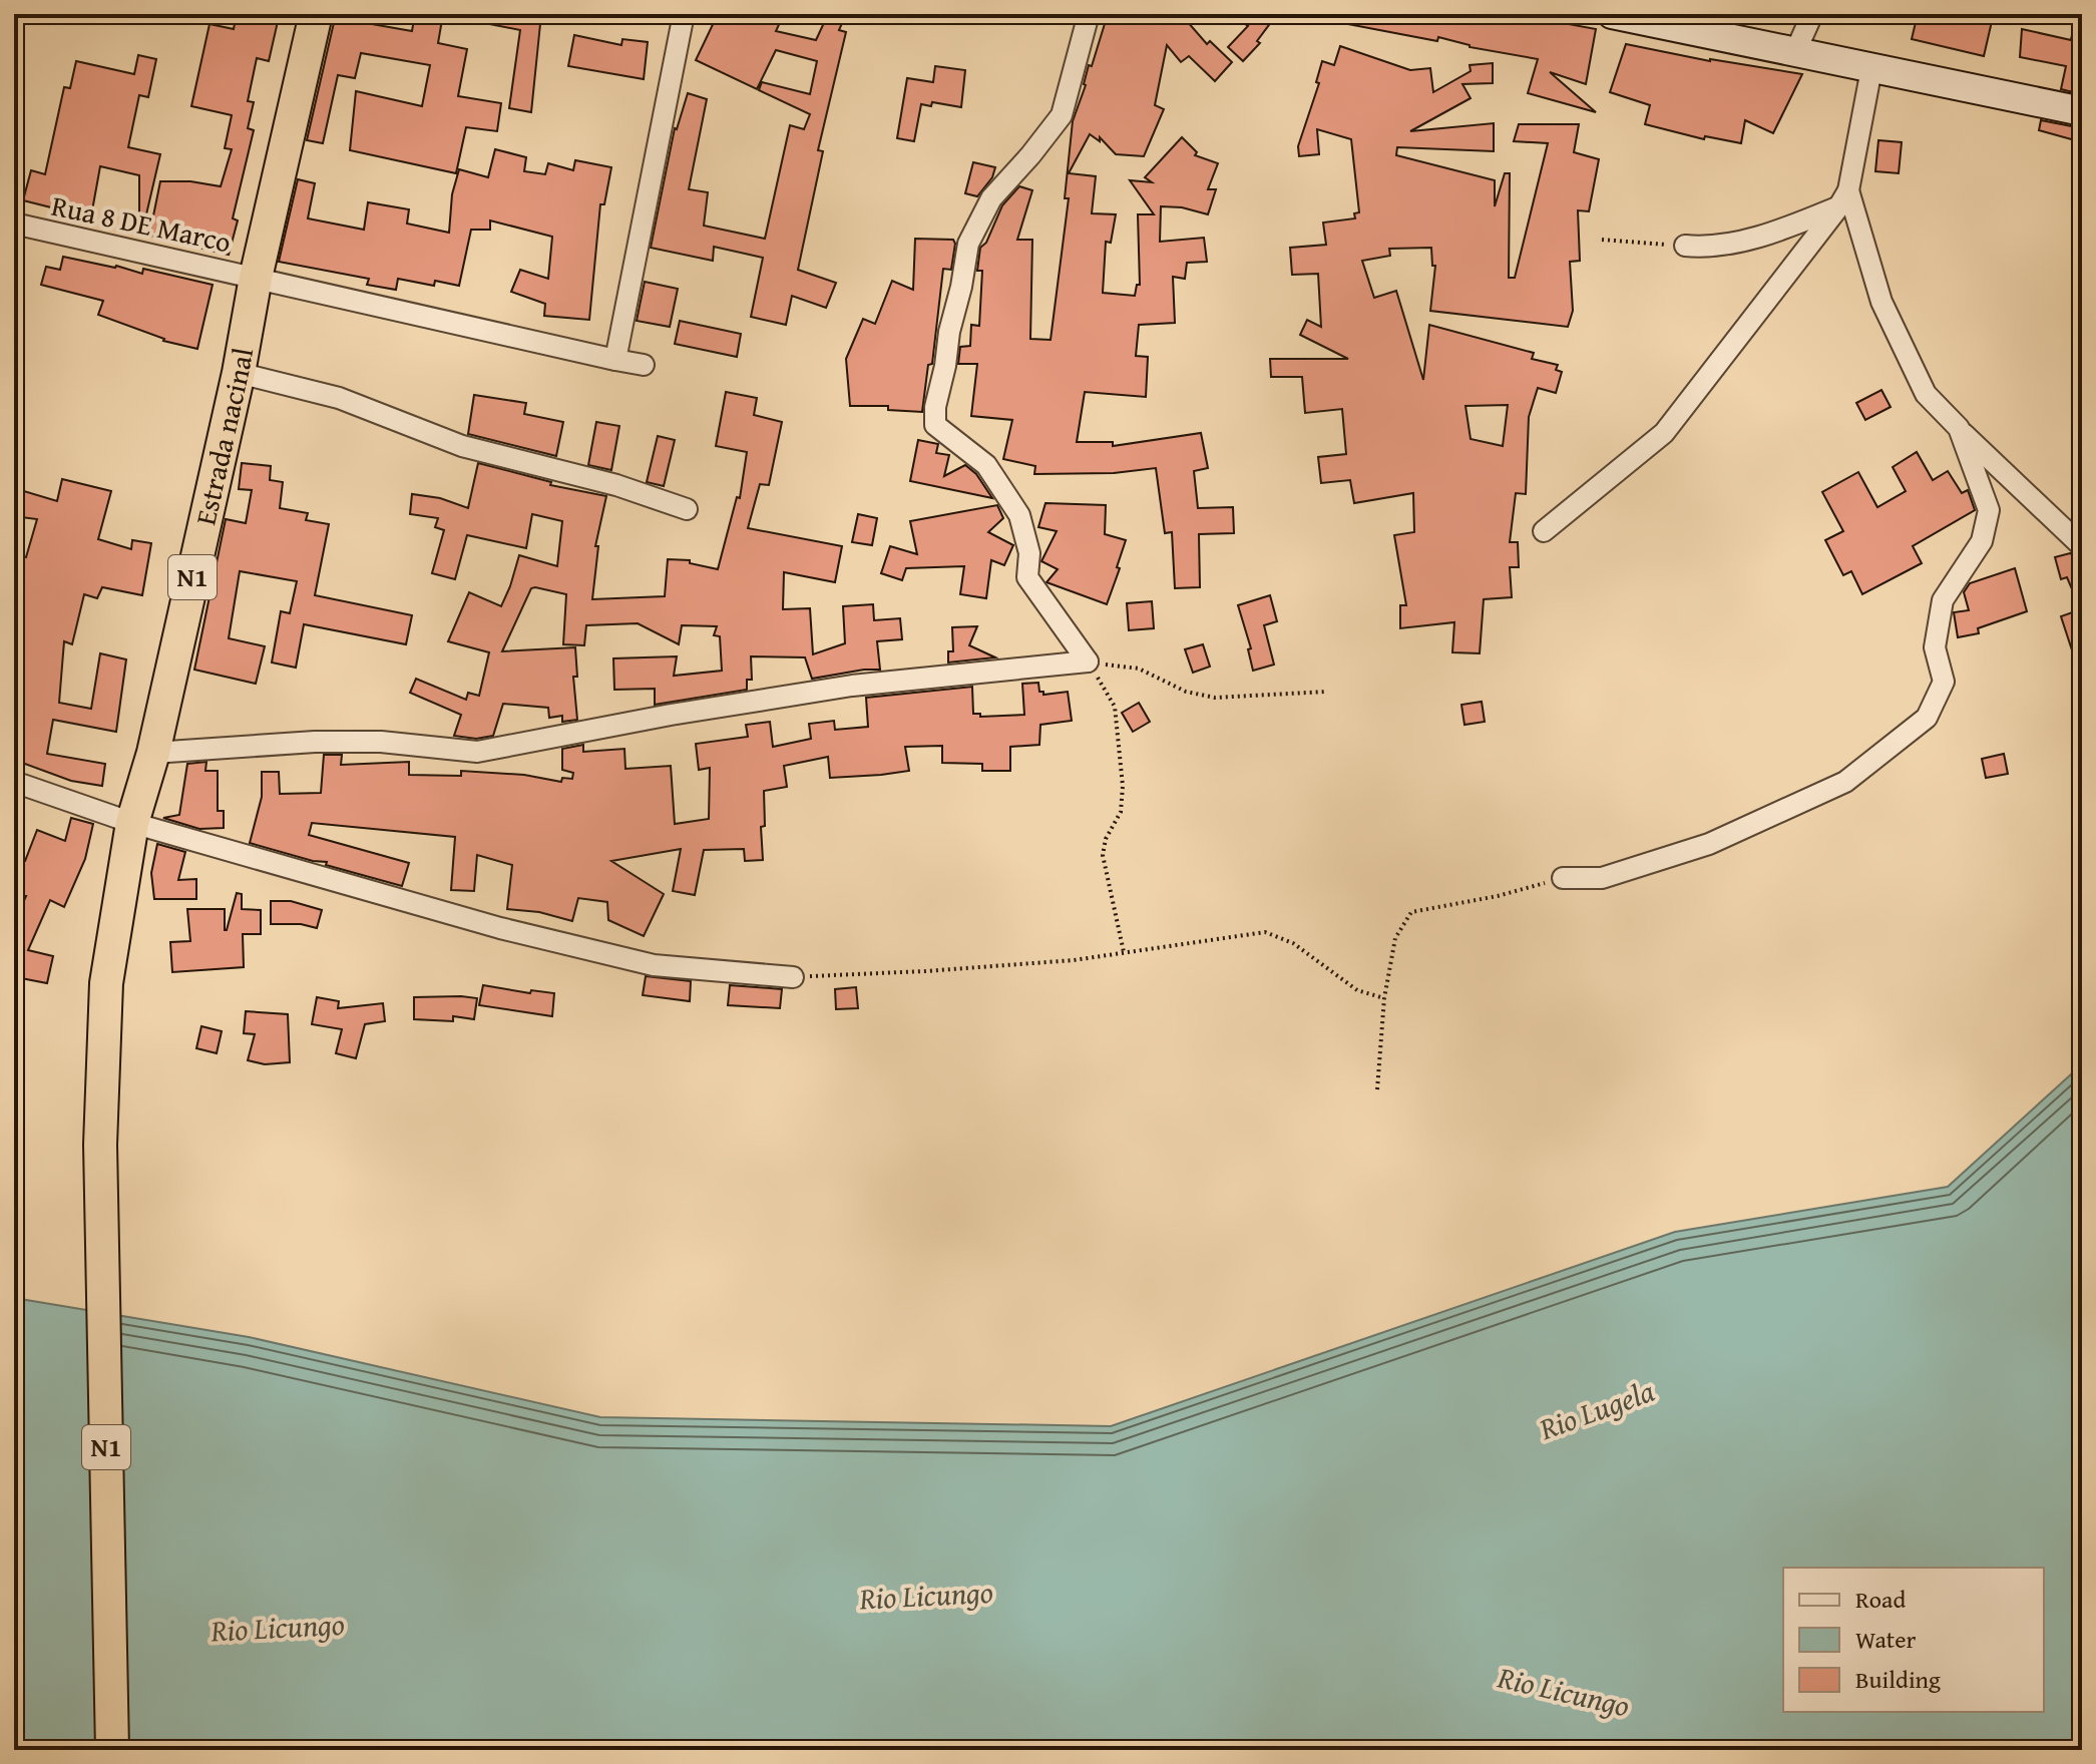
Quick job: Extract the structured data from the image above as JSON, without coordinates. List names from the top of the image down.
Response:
{
  "streets": {
    "highway": ["Estrada nacinal", "N1"],
    "street": ["Rua 8 DE Marco"]
  },
  "crossings": [
    ["Rua 8 DE Marco", "Estrada nacinal"]
  ],
  "water": ["Rio Lugela", "Rio Licungo"],
  "legend": ["Road", "Water", "Building"]
}
